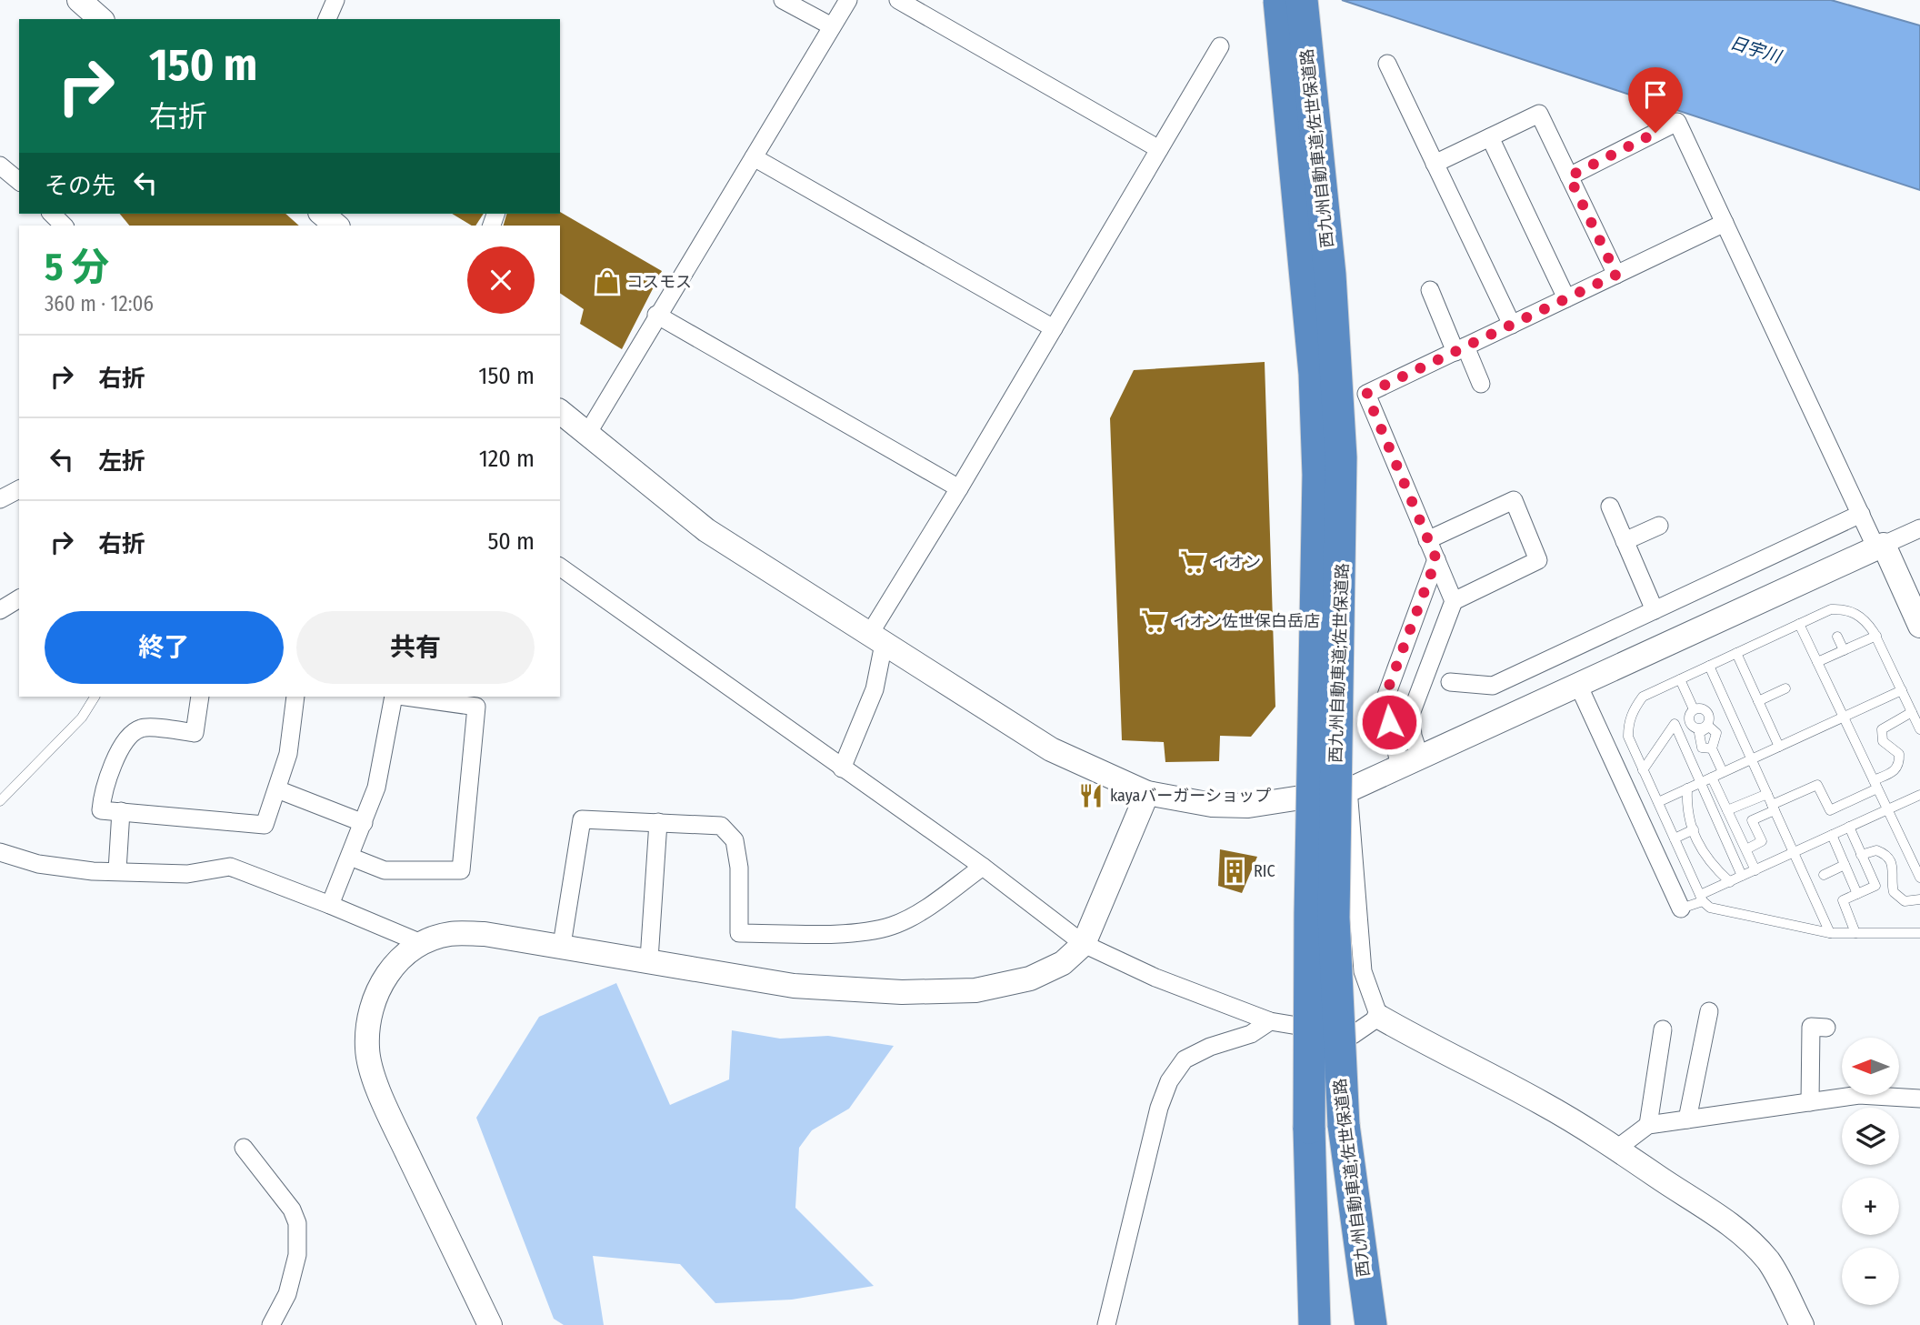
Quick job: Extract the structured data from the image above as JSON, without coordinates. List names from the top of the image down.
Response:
{
  "streets": {
    "highway": ["西九州自動車道;佐世保道路"]
  },
  "water": ["日宇川"],
  "places": {
    "shop": ["コスモス"],
    "supermarket": ["イオン", "イオン佐世保白岳店"],
    "restaurant": ["kayaバーガーショップ"],
    "building": ["RIC"]
  },
  "north": "left",
  "page": {
    "turn": ["150 m", "右折"],
    "then": "その先",
    "heading": ["5 分", "360 m · 12:06"],
    "list": [
      {
        "name": "右折",
        "value": "150 m"
      },
      {
        "name": "左折",
        "value": "120 m"
      },
      {
        "name": "右折",
        "value": "50 m"
      }
    ],
    "buttons": ["終了", "共有"],
    "map_buttons": ["+", "−"]
  }
}
